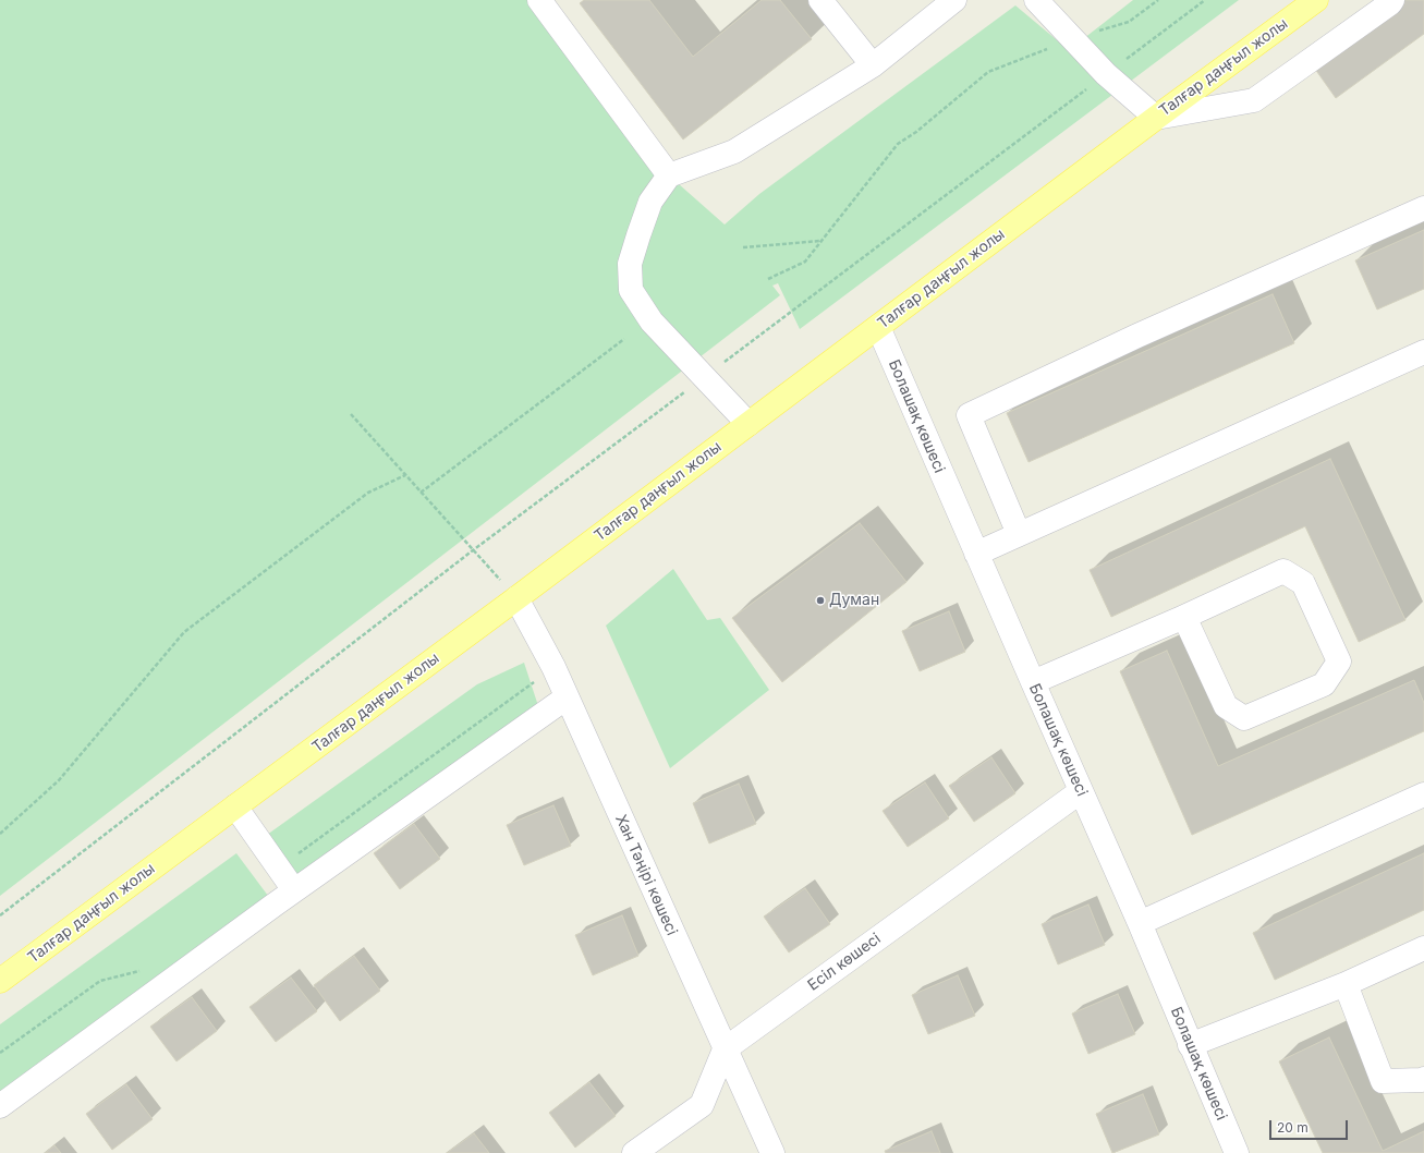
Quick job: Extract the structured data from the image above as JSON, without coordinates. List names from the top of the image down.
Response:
{
  "streets": {
    "main road": ["Талғар даңғыл жолы"],
    "street": ["Болашақ көшесі", "Хан Тәңірі көшесі", "Есіл көшесі"]
  },
  "crossings": [
    ["Талғар даңғыл жолы", "Болашақ көшесі"],
    ["Талғар даңғыл жолы", "Хан Тәңірі көшесі"],
    ["Болашақ көшесі", "Есіл көшесі"],
    ["Хан Тәңірі көшесі", "Есіл көшесі"]
  ],
  "places": ["Думан"],
  "scale_bar": "20 m"
}
